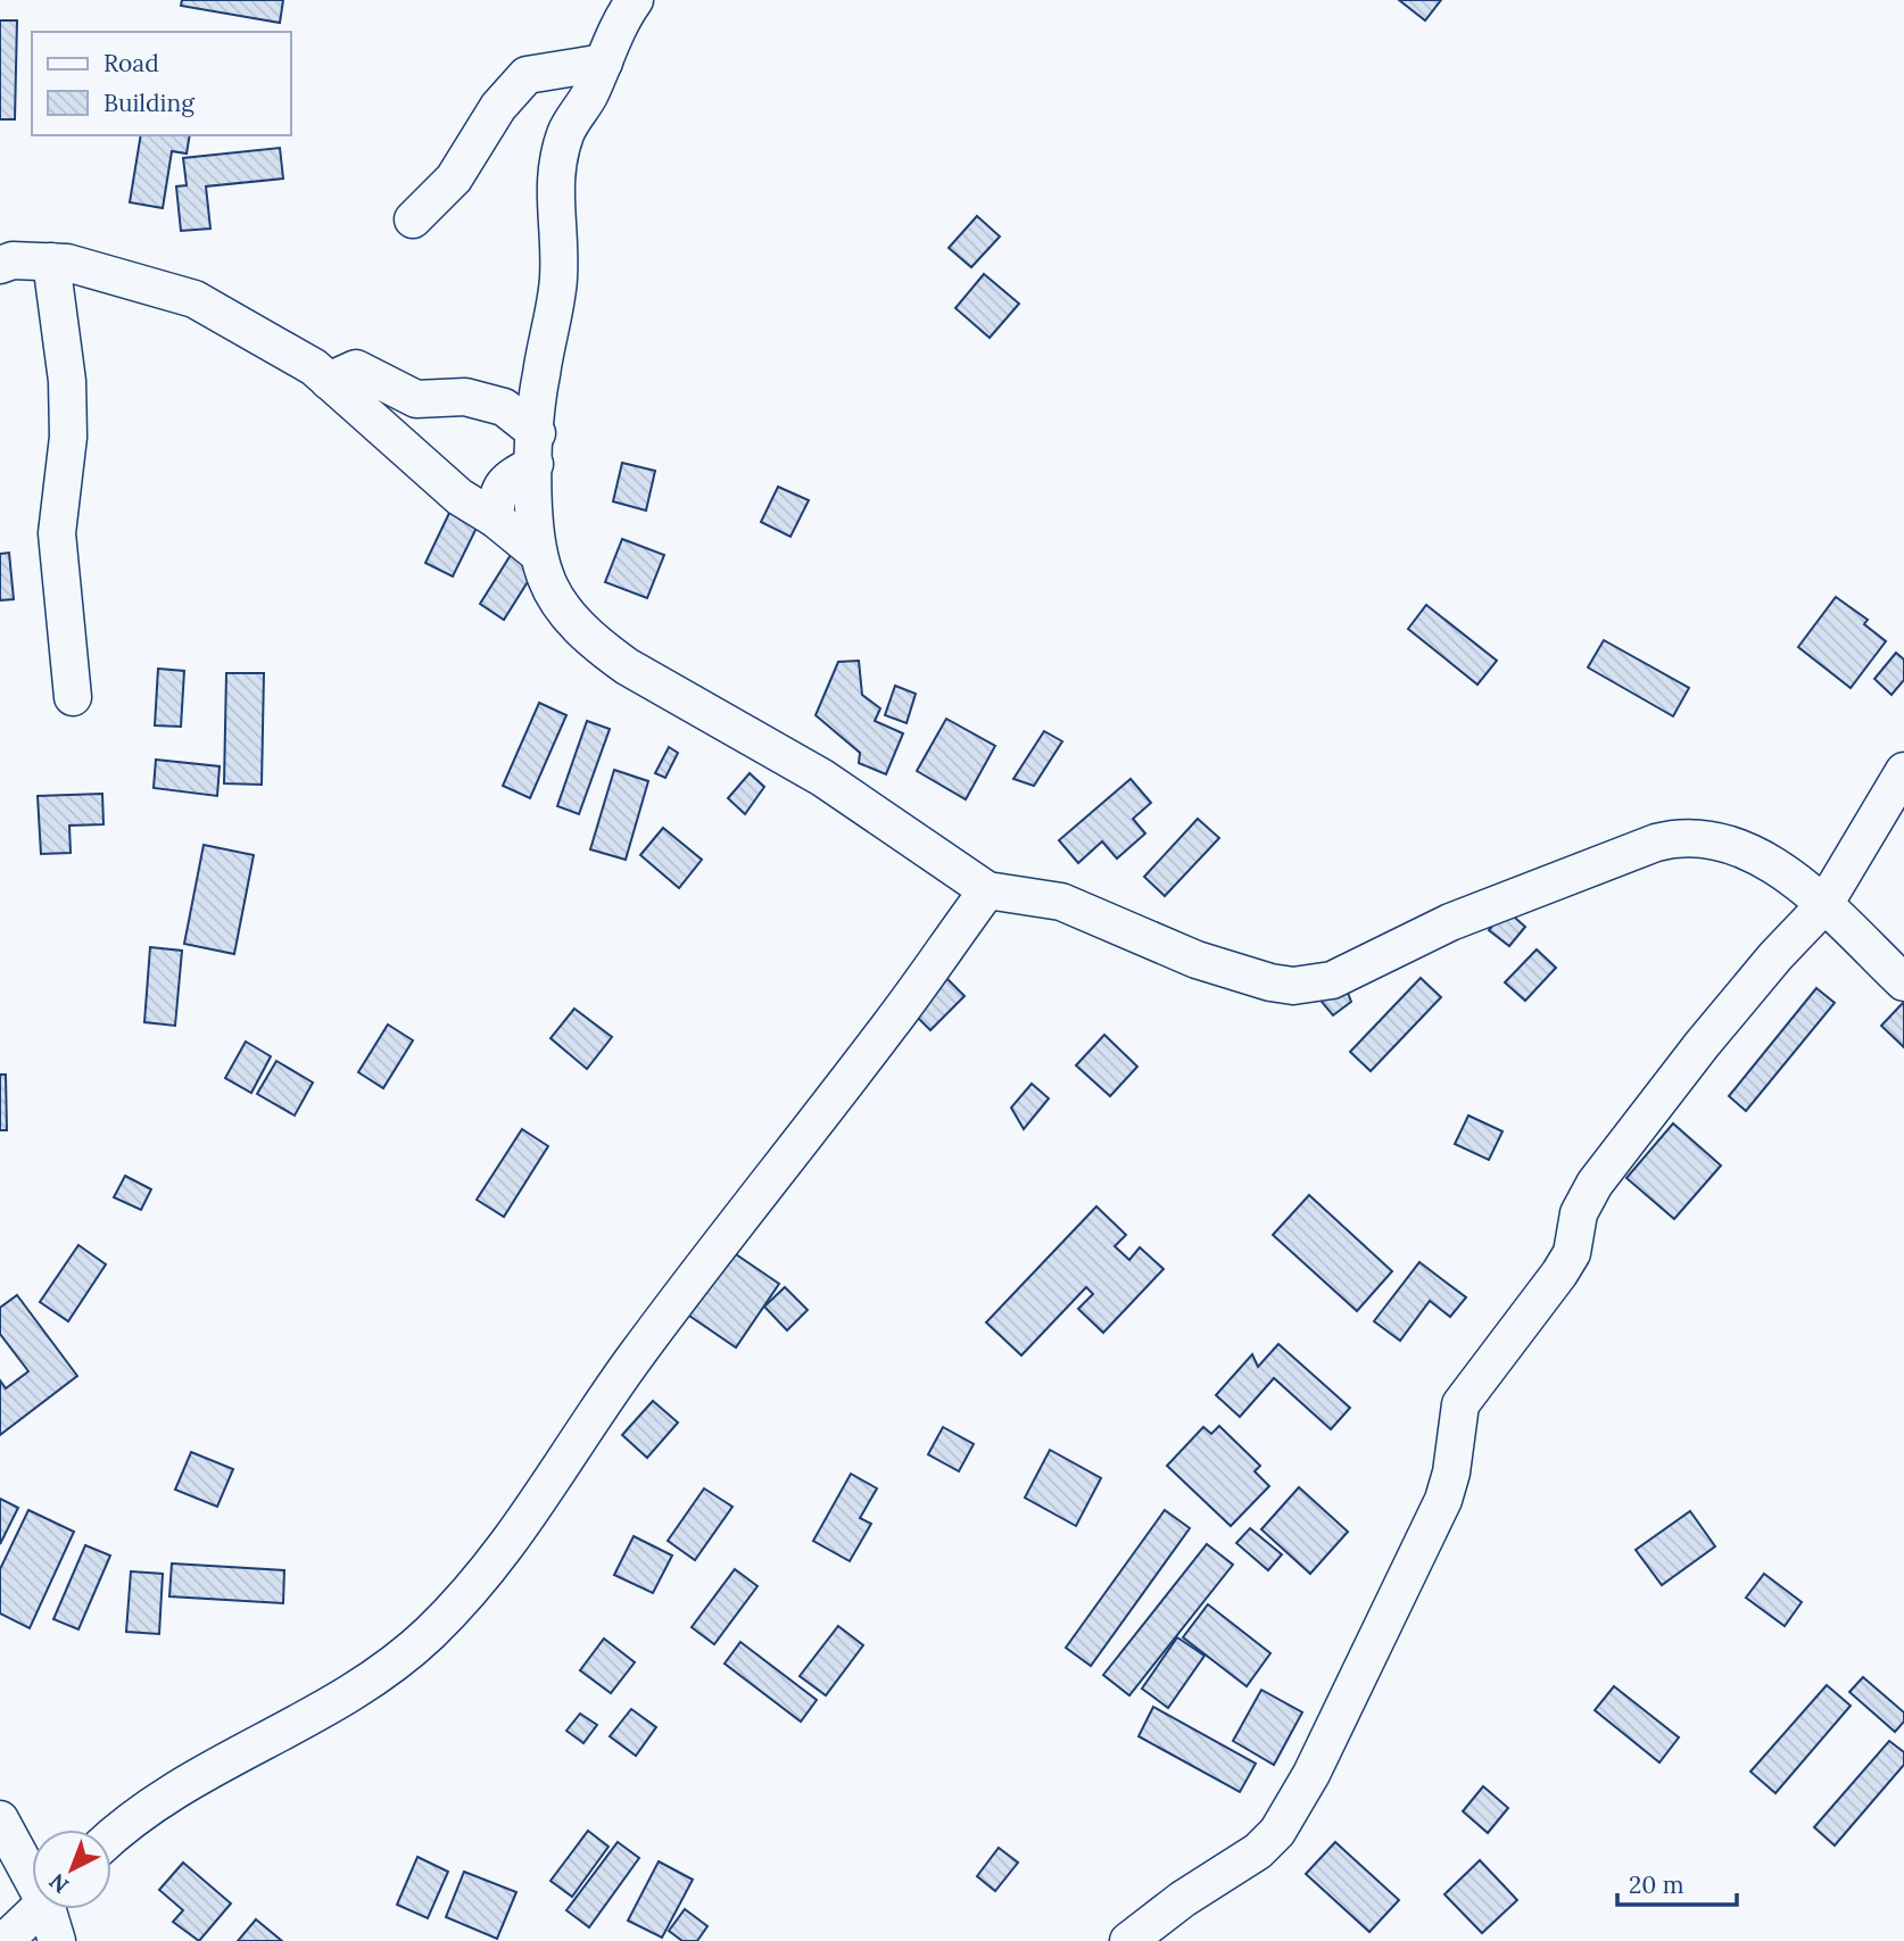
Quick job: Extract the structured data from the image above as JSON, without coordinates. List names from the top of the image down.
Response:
{
  "legend": ["Road", "Building"],
  "scale_bar": "20 m",
  "north": "bottom left"
}
